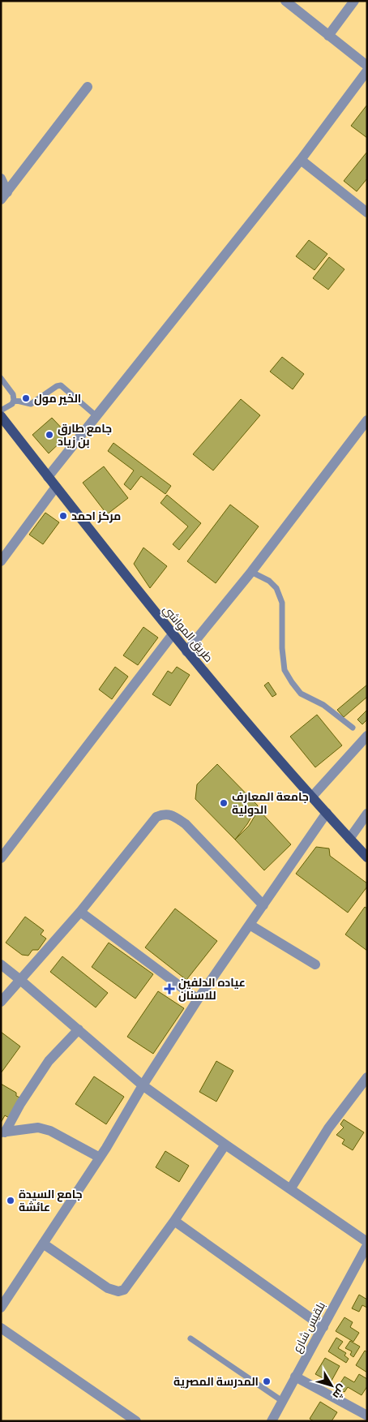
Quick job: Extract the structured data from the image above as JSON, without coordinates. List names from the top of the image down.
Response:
{
  "streets": {
    "main road": ["طريق المواشي"],
    "street": ["بلقيس شارع"]
  },
  "places": {
    "other": [
      "الخير مول",
      "جامع طارق بن زياد",
      "مركز احمد",
      "جامعة المعارف الدولية",
      "جامع السيدة عائشة",
      "المدرسة المصرية"
    ],
    "health": ["عياده الدلفين للاسنان"]
  },
  "north": "bottom right"
}
